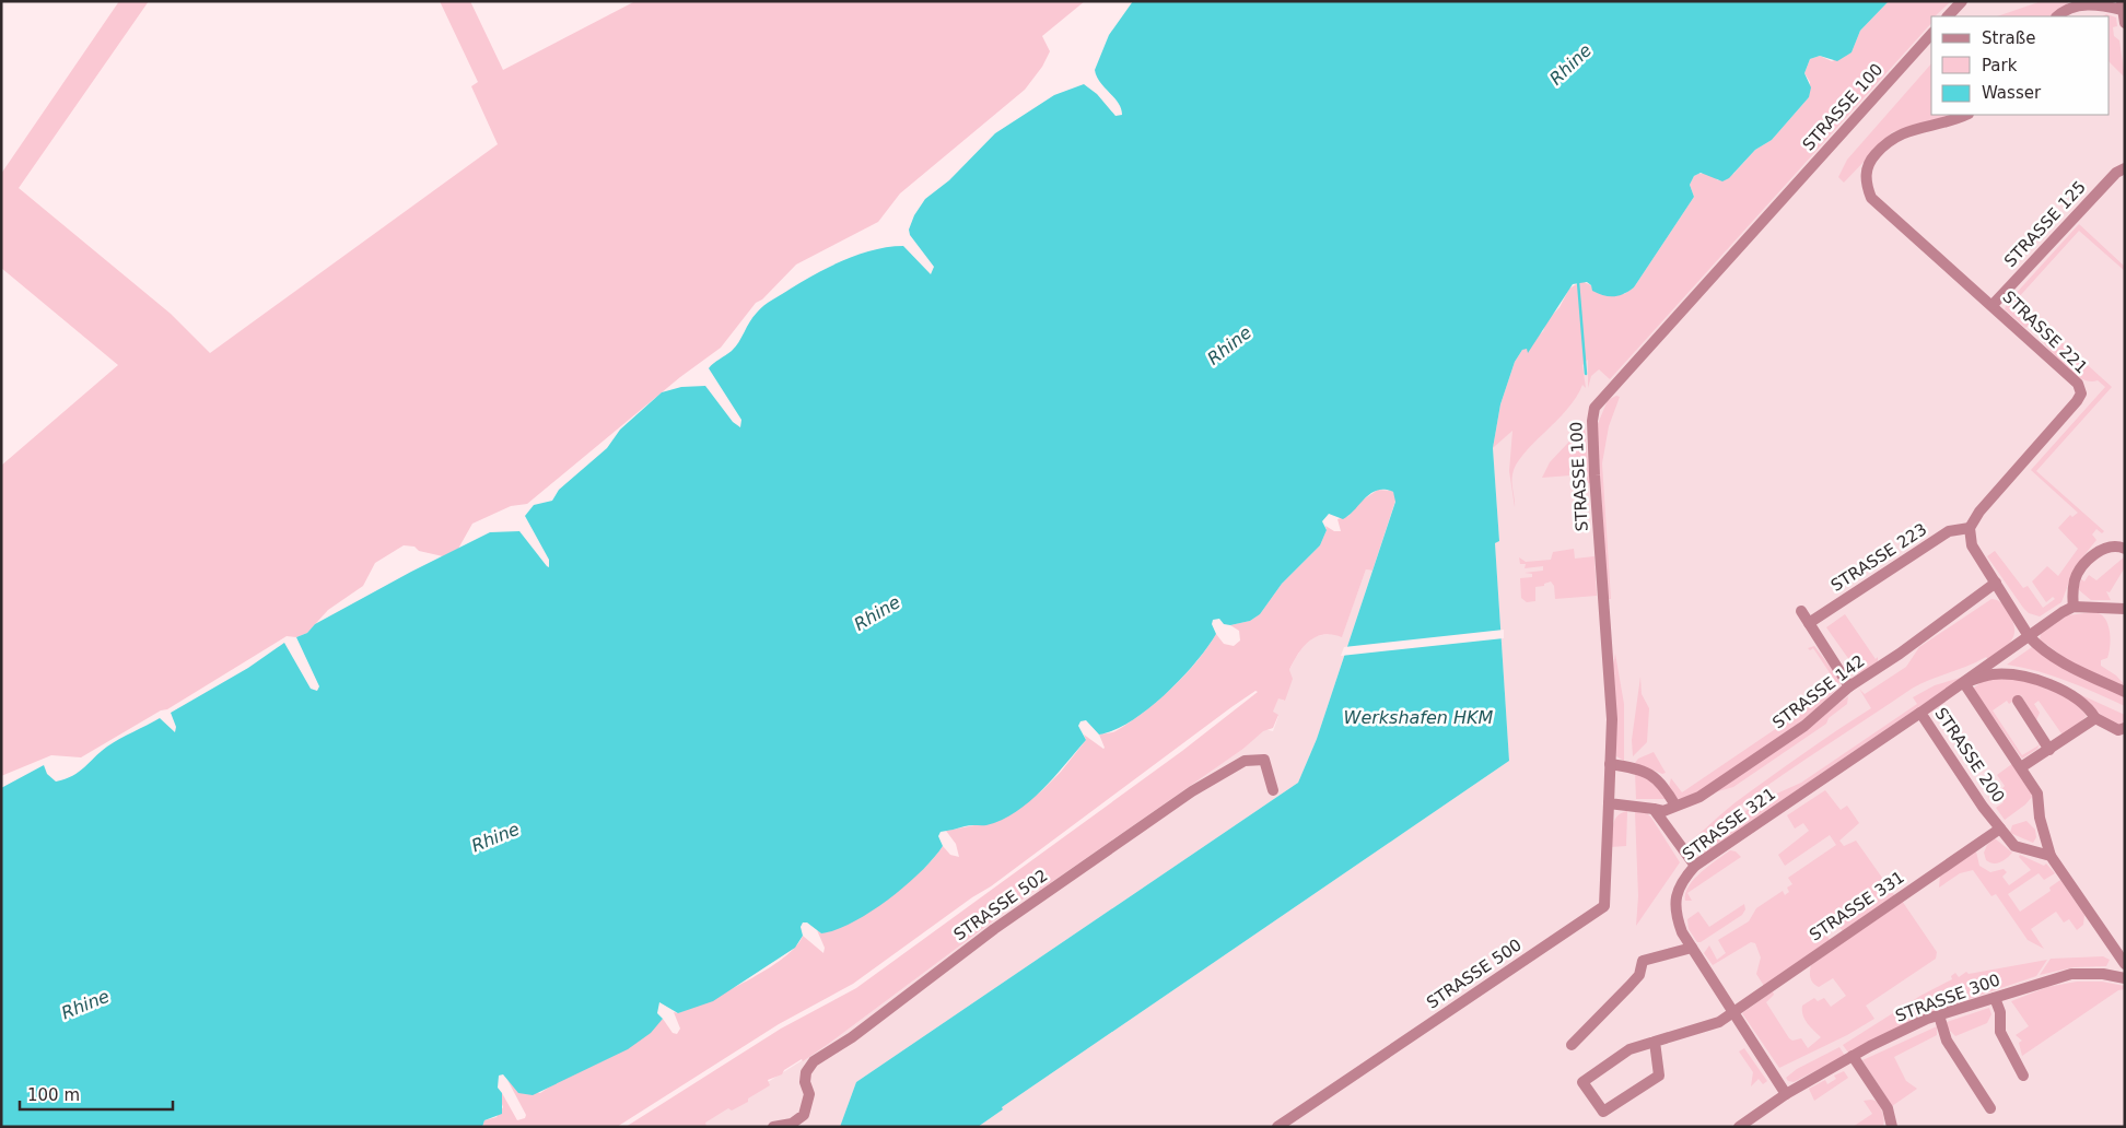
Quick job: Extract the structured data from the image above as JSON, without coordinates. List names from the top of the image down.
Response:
{
  "streets": {
    "street": [
      "STRASSE 100",
      "STRASSE 125",
      "STRASSE 221",
      "STRASSE 223",
      "STRASSE 142",
      "STRASSE 200",
      "STRASSE 321",
      "STRASSE 502",
      "STRASSE 331",
      "STRASSE 500",
      "STRASSE 300"
    ]
  },
  "crossings": [
    ["STRASSE 100", "STRASSE 500"],
    ["STRASSE 125", "STRASSE 221"],
    ["STRASSE 221", "STRASSE 223"],
    ["STRASSE 200", "STRASSE 321"],
    ["STRASSE 200", "STRASSE 331"],
    ["STRASSE 321", "STRASSE 331"],
    ["STRASSE 321", "STRASSE 300"]
  ],
  "water": ["Rhine", "Werkshafen HKM"],
  "legend": ["Straße", "Park", "Wasser"],
  "scale_bar": "100 m"
}
